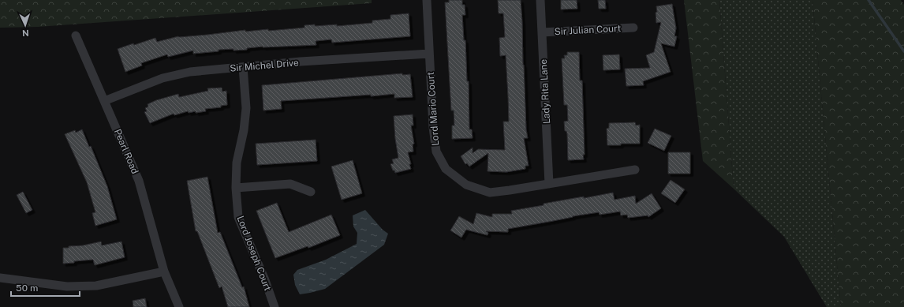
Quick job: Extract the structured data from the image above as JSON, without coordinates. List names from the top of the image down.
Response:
{
  "streets": {
    "street": [
      "Sir Julian Court",
      "Sir Michel Drive",
      "Lady Rita Lane",
      "Lord Mario Court",
      "Pearl Road",
      "Lord Joseph Court"
    ]
  },
  "crossings": [
    ["Sir Julian Court", "Lady Rita Lane"],
    ["Sir Michel Drive", "Lord Mario Court"],
    ["Sir Michel Drive", "Pearl Road"],
    ["Sir Michel Drive", "Lord Joseph Court"],
    ["Lady Rita Lane", "Lord Mario Court"]
  ],
  "scale_bar": "50 m",
  "north": "bottom"
}
